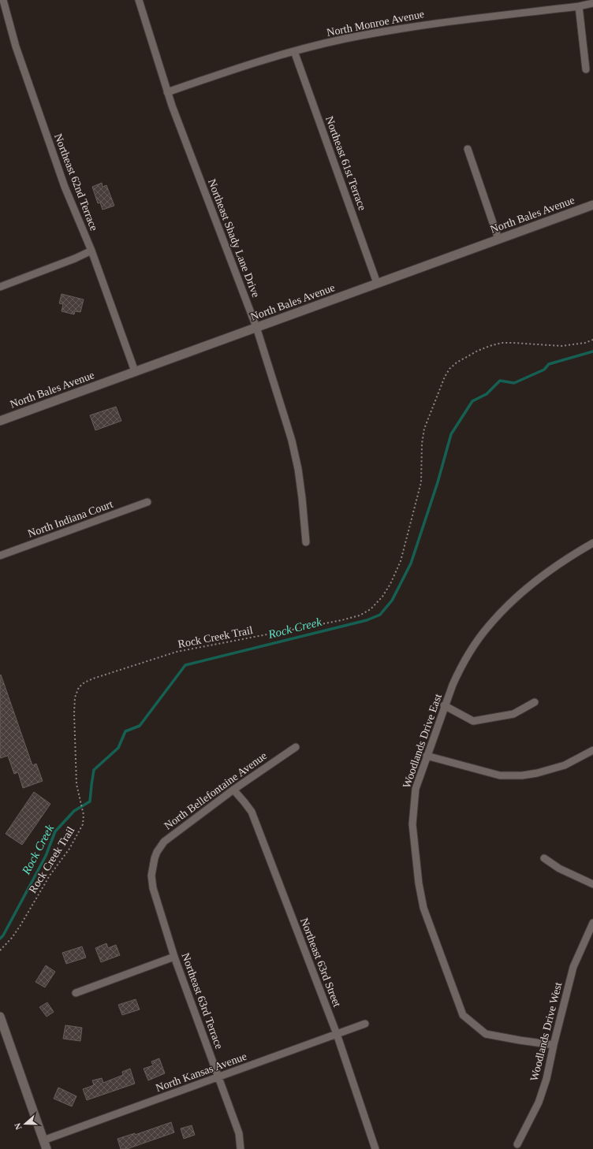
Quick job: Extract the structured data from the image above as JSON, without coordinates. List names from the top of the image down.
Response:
{
  "streets": {
    "street": [
      "North Monroe Avenue",
      "Northeast 61st Terrace",
      "Northeast 62nd Terrace",
      "North Bales Avenue",
      "Northeast Shady Lane Drive",
      "North Indiana Court",
      "Woodlands Drive East",
      "North Bellefontaine Avenue",
      "Northeast 63rd Street",
      "Northeast 63rd Terrace",
      "Woodlands Drive West",
      "North Kansas Avenue"
    ],
    "path": ["Rock Creek Trail"]
  },
  "crossings": [
    ["North Monroe Avenue", "Northeast 61st Terrace"],
    ["North Monroe Avenue", "Northeast Shady Lane Drive"],
    ["Northeast 61st Terrace", "North Bales Avenue"],
    ["Northeast 62nd Terrace", "North Bales Avenue"],
    ["North Bales Avenue", "Northeast Shady Lane Drive"],
    ["Woodlands Drive East", "Woodlands Drive West"],
    ["North Bellefontaine Avenue", "Northeast 63rd Street"],
    ["North Bellefontaine Avenue", "Northeast 63rd Terrace"],
    ["Northeast 63rd Street", "North Kansas Avenue"],
    ["Northeast 63rd Terrace", "North Kansas Avenue"]
  ],
  "water": ["Rock Creek"],
  "north": "left"
}
